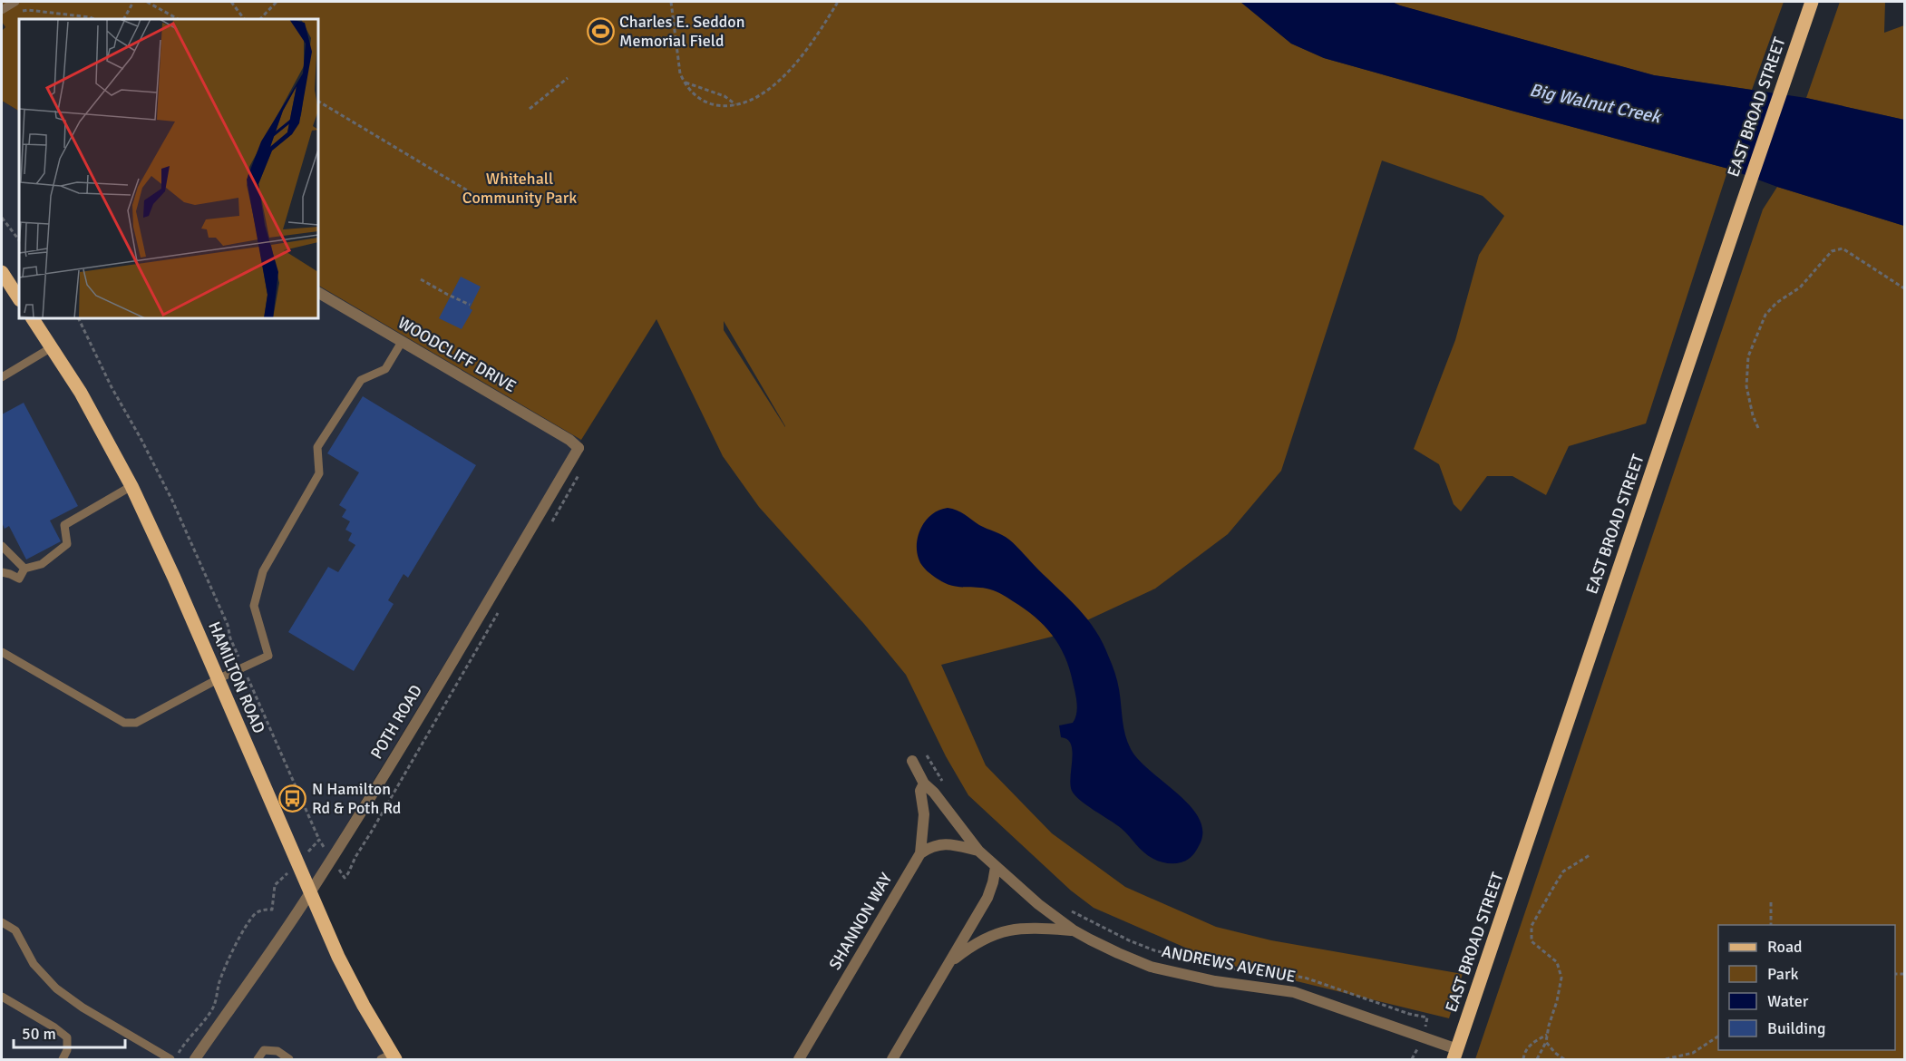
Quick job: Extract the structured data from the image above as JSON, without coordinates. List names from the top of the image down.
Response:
{
  "streets": {
    "main road": ["EAST BROAD STREET", "HAMILTON ROAD"],
    "street": [
      "WOODCLIFF DRIVE",
      "POTH ROAD",
      "SHANNON WAY",
      "ANDREWS AVENUE"
    ]
  },
  "crossings": [
    ["EAST BROAD STREET", "ANDREWS AVENUE"],
    ["WOODCLIFF DRIVE", "POTH ROAD"],
    ["HAMILTON ROAD", "POTH ROAD"],
    ["SHANNON WAY", "ANDREWS AVENUE"]
  ],
  "water": ["Big Walnut Creek"],
  "parks": ["Whitehall Community Park"],
  "places": {
    "sports": ["Charles E. Seddon Memorial Field"],
    "bus stop": ["N Hamilton Rd & Poth Rd"]
  },
  "legend": [
    "Road",
    "Park",
    "Water",
    "Building"
  ],
  "scale_bar": "50 m"
}
